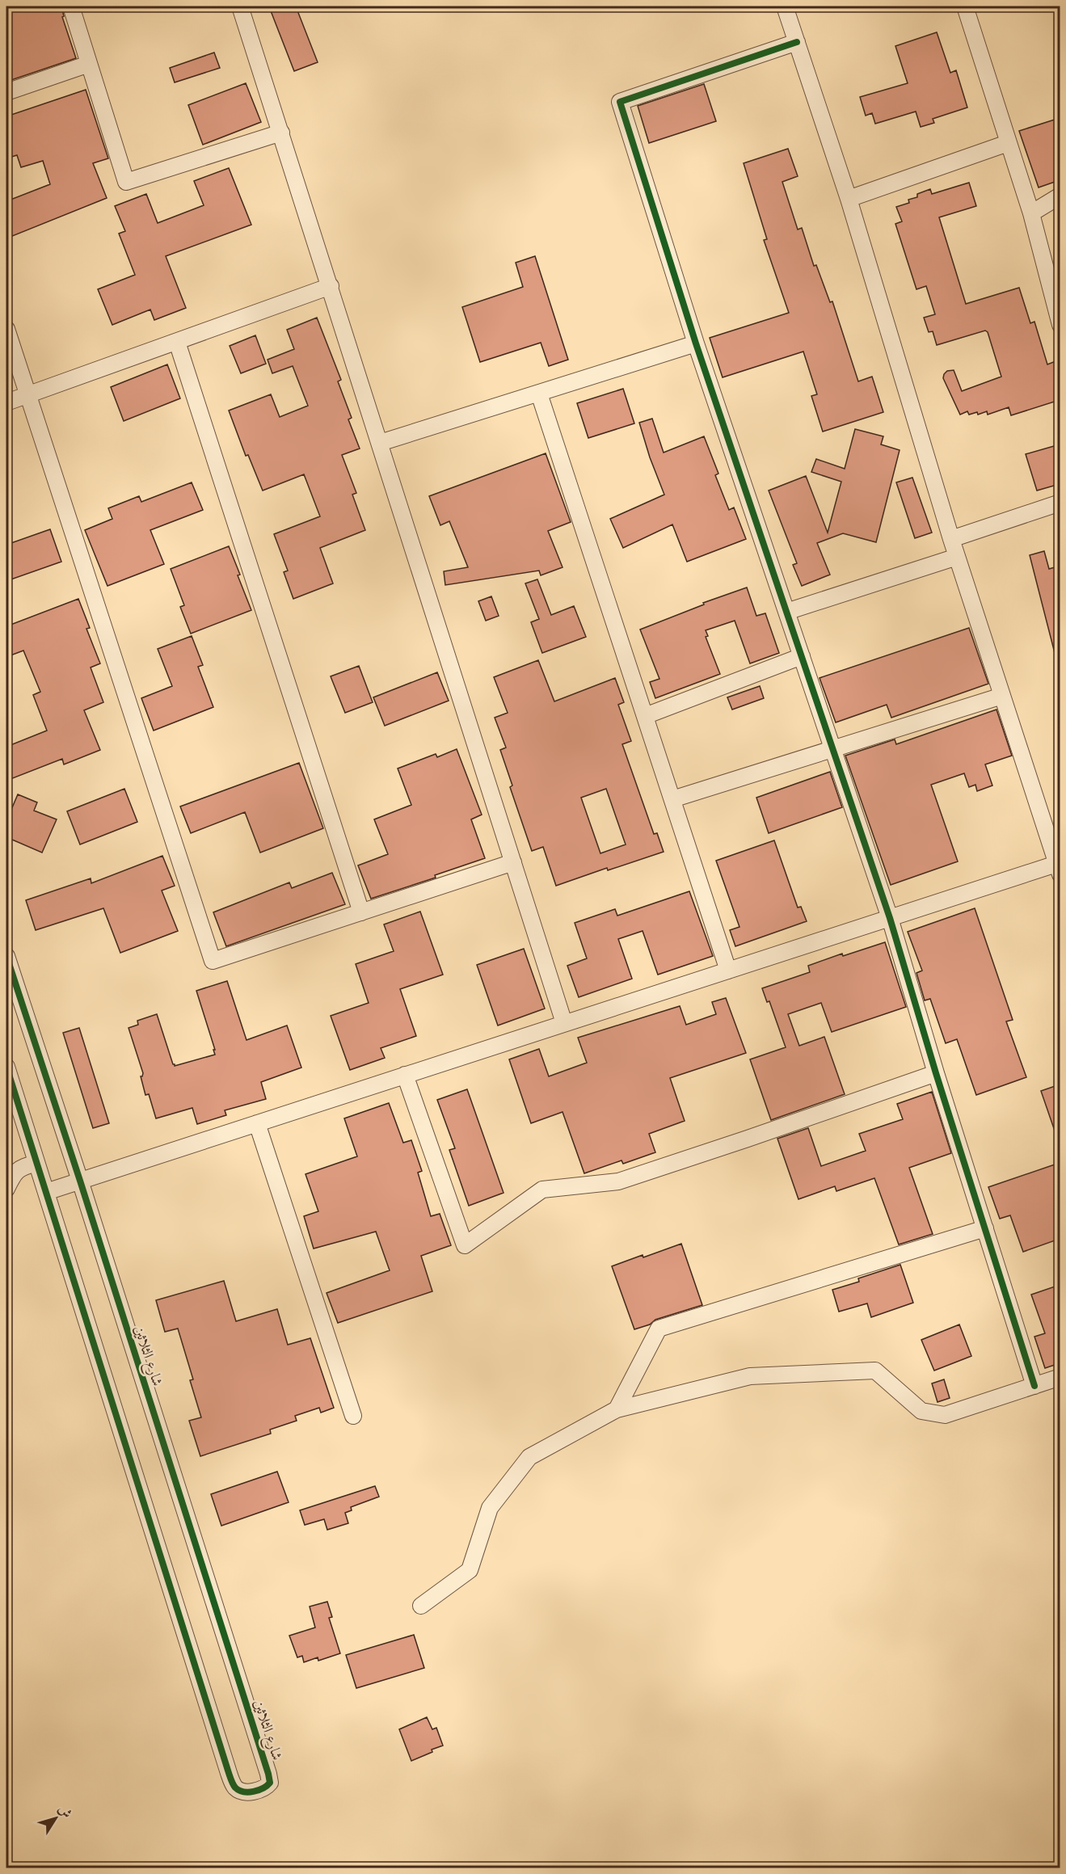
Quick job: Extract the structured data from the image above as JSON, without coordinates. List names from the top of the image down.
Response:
{
  "streets": {
    "street": ["شارع الثلاثين"]
  },
  "north": "top right"
}
